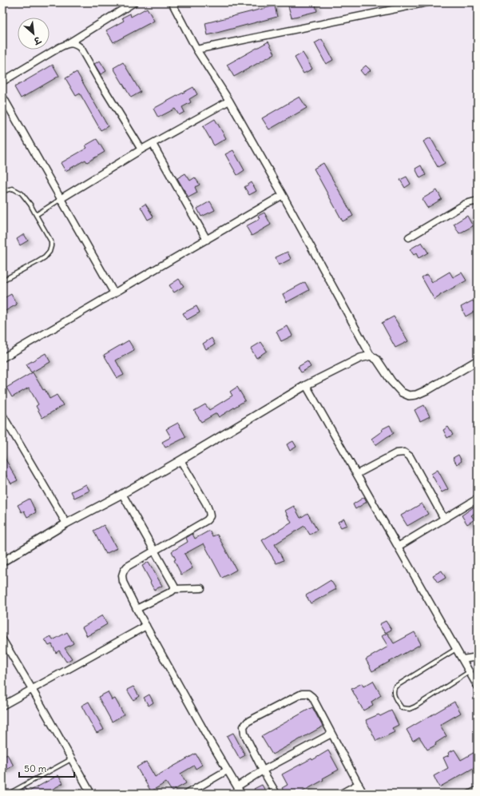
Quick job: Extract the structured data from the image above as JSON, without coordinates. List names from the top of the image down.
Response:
{
  "scale_bar": "50 m",
  "north": "bottom right"
}
